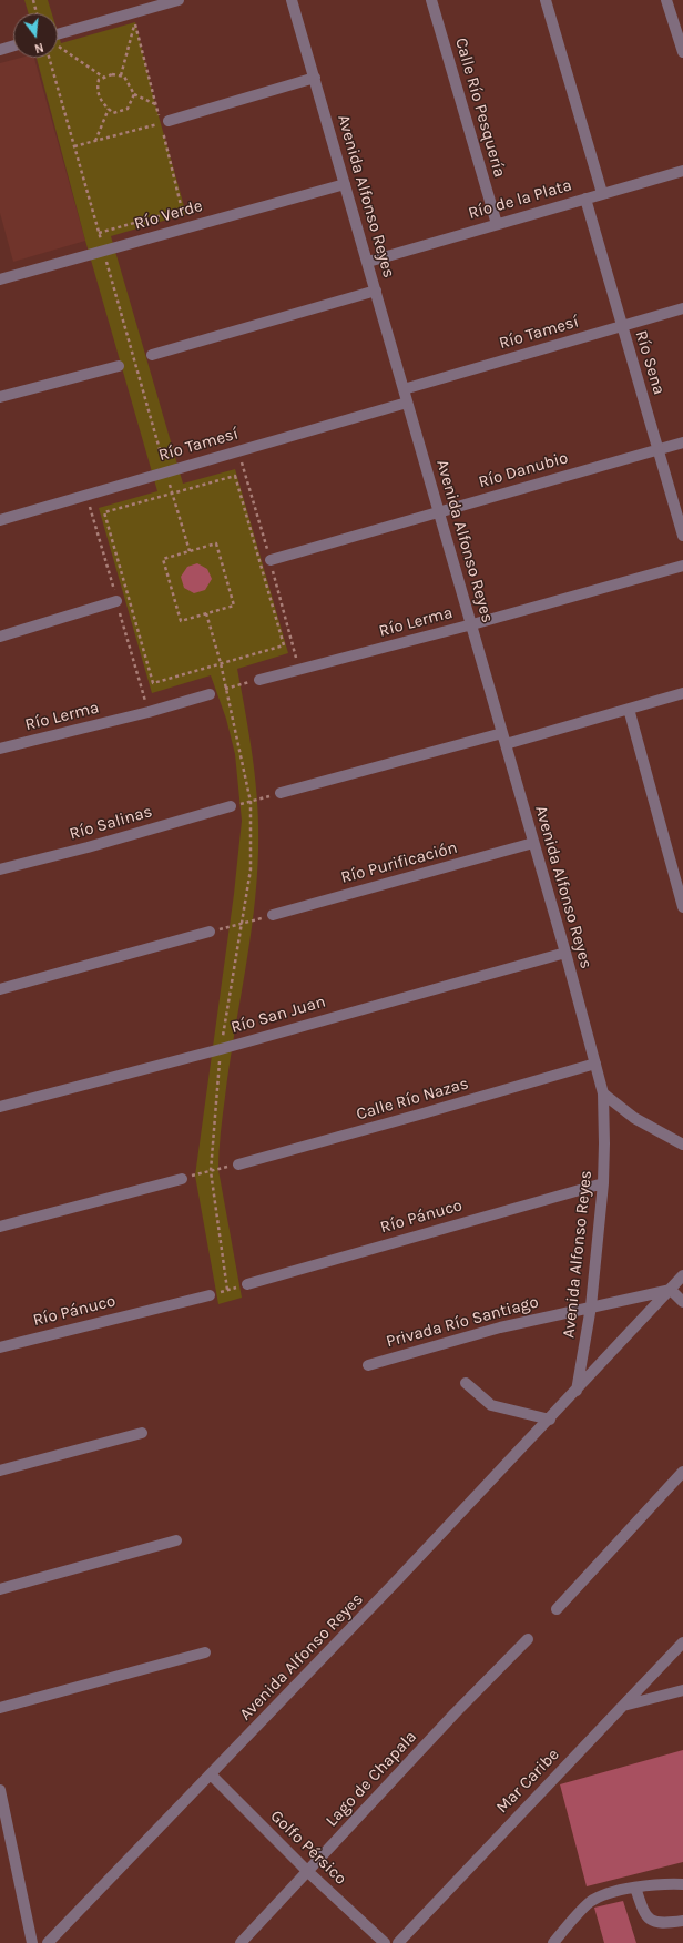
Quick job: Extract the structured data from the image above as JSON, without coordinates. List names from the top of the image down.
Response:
{
  "streets": {
    "street": [
      "Calle Río Pesquería",
      "Avenida Alfonso Reyes",
      "Río de la Plata",
      "Río Verde",
      "Río Tamesí",
      "Río Sena",
      "Río Danubio",
      "Río Lerma",
      "Río Salinas",
      "Río Purificación",
      "Río San Juan",
      "Calle Río Nazas",
      "Río Pánuco",
      "Privada Río Santiago",
      "Lago de Chapala",
      "Mar Caribe",
      "Golfo Pérsico"
    ]
  },
  "crossings": [
    ["Calle Río Pesquería", "Río de la Plata"],
    ["Avenida Alfonso Reyes", "Río de la Plata"],
    ["Avenida Alfonso Reyes", "Río Verde"],
    ["Avenida Alfonso Reyes", "Río Tamesí"],
    ["Avenida Alfonso Reyes", "Río Danubio"],
    ["Avenida Alfonso Reyes", "Río Lerma"],
    ["Avenida Alfonso Reyes", "Río Purificación"],
    ["Avenida Alfonso Reyes", "Río San Juan"],
    ["Avenida Alfonso Reyes", "Calle Río Nazas"],
    ["Avenida Alfonso Reyes", "Río Pánuco"],
    ["Avenida Alfonso Reyes", "Privada Río Santiago"],
    ["Avenida Alfonso Reyes", "Golfo Pérsico"],
    ["Río de la Plata", "Río Sena"],
    ["Río Tamesí", "Río Sena"],
    ["Río Sena", "Río Danubio"],
    ["Lago de Chapala", "Golfo Pérsico"]
  ],
  "north": "bottom"
}
